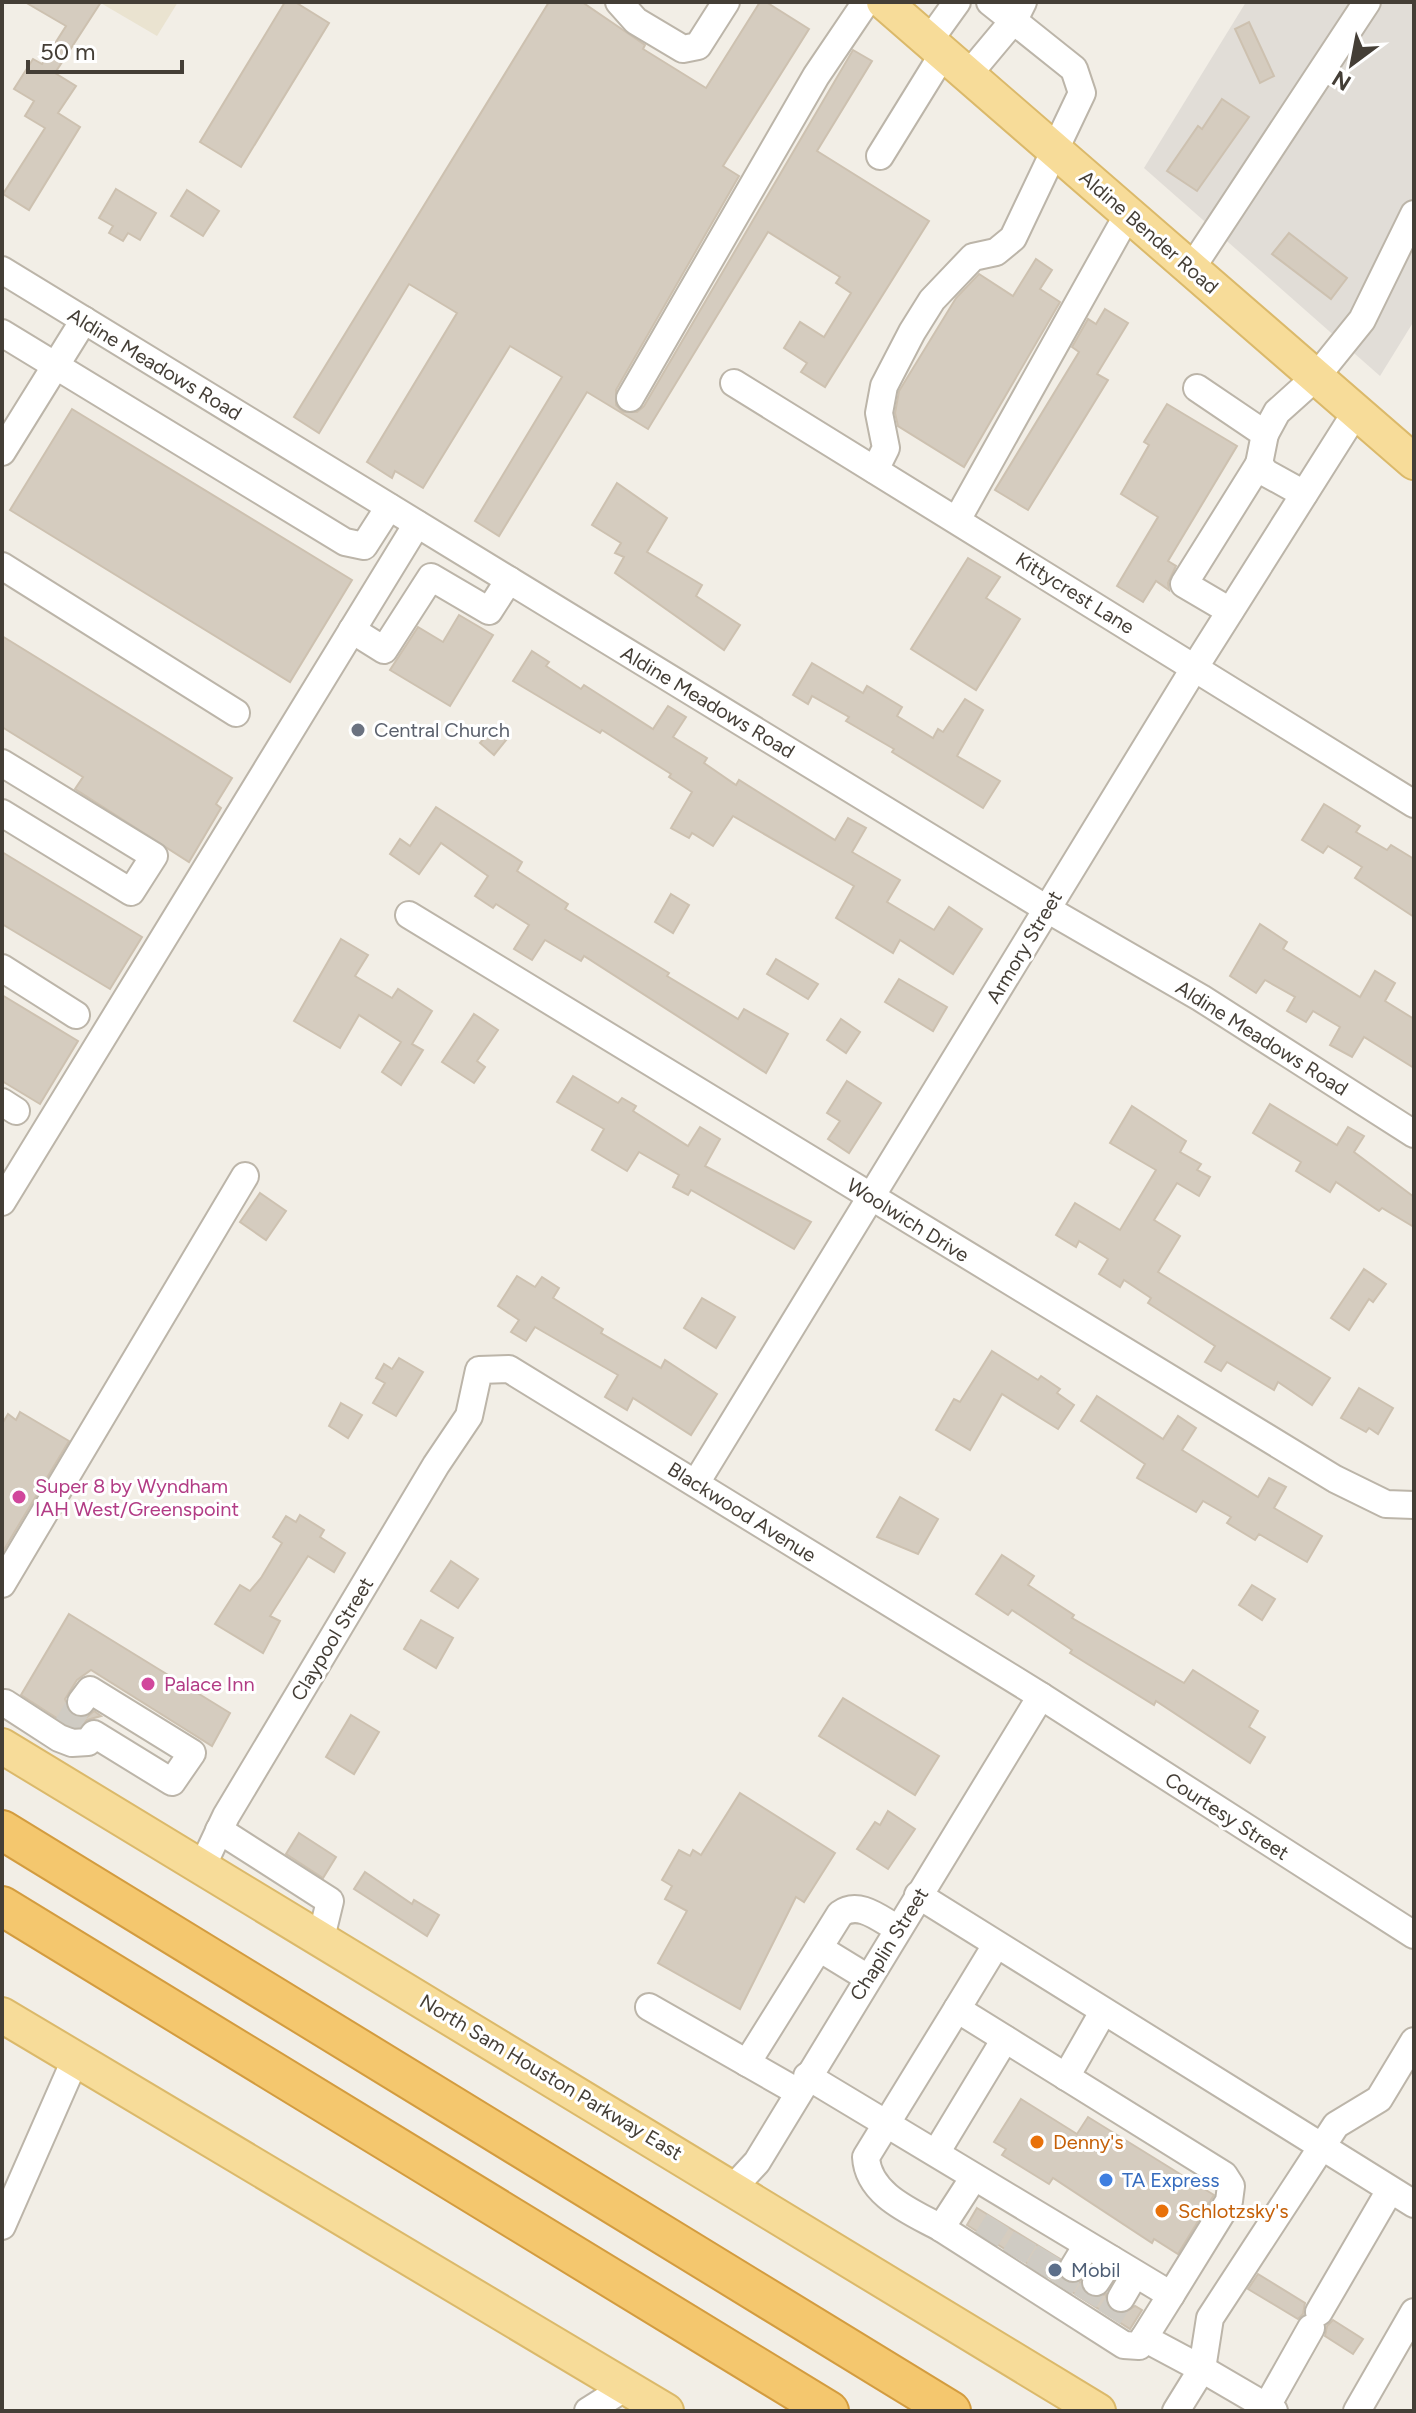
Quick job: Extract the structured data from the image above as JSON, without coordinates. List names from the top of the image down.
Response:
{
  "streets": {
    "main road": ["Aldine Bender Road", "North Sam Houston Parkway East"],
    "street": [
      "Aldine Meadows Road",
      "Kittycrest Lane",
      "Armory Street",
      "Woolwich Drive",
      "Blackwood Avenue",
      "Claypool Street",
      "Courtesy Street",
      "Chaplin Street"
    ]
  },
  "crossings": [
    ["Aldine Bender Road", "Armory Street"],
    ["Aldine Meadows Road", "Armory Street"],
    ["Kittycrest Lane", "Armory Street"],
    ["Armory Street", "Woolwich Drive"],
    ["Armory Street", "Blackwood Avenue"],
    ["Blackwood Avenue", "Claypool Street"],
    ["Blackwood Avenue", "Courtesy Street"],
    ["Blackwood Avenue", "Chaplin Street"],
    ["Claypool Street", "North Sam Houston Parkway East"],
    ["Courtesy Street", "Chaplin Street"],
    ["Chaplin Street", "North Sam Houston Parkway East"]
  ],
  "places": [
    "Central Church",
    "Super 8 by Wyndham IAH West/Greenspoint",
    "Palace Inn",
    "Denny's",
    "TA Express",
    "Schlotzsky's",
    "Mobil"
  ],
  "scale_bar": "50 m",
  "north": "bottom left"
}
